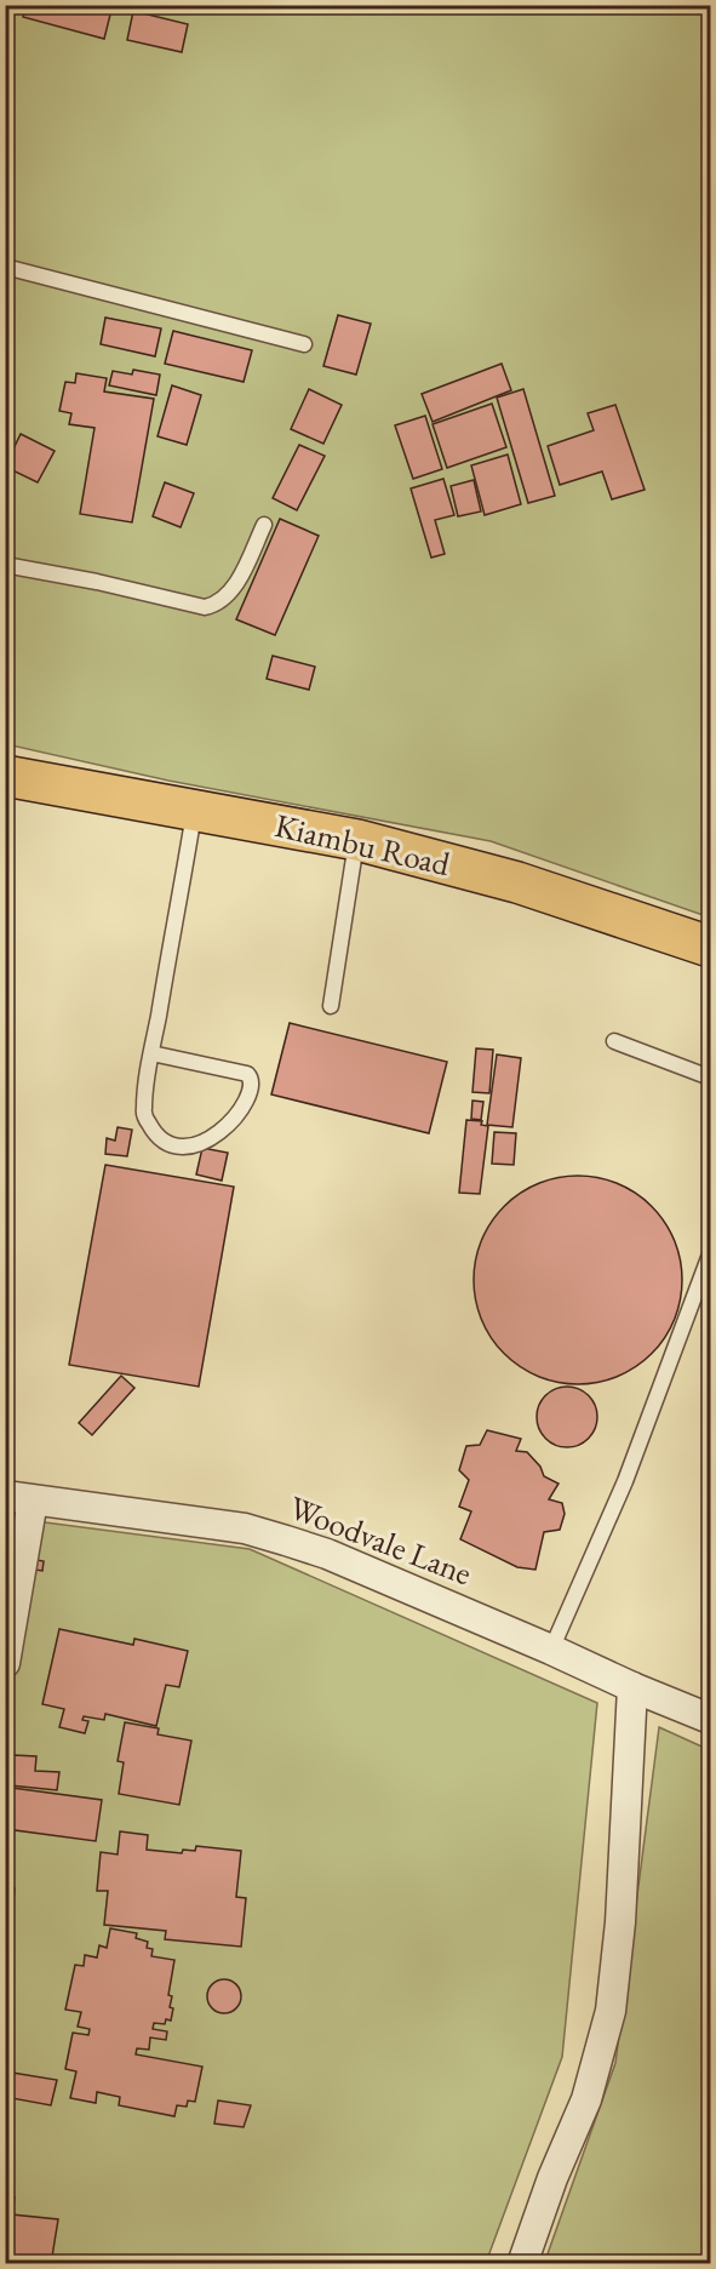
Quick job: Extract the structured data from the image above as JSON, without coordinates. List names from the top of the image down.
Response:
{
  "streets": {
    "highway": ["Kiambu Road"],
    "street": ["Woodvale Lane"]
  }
}
